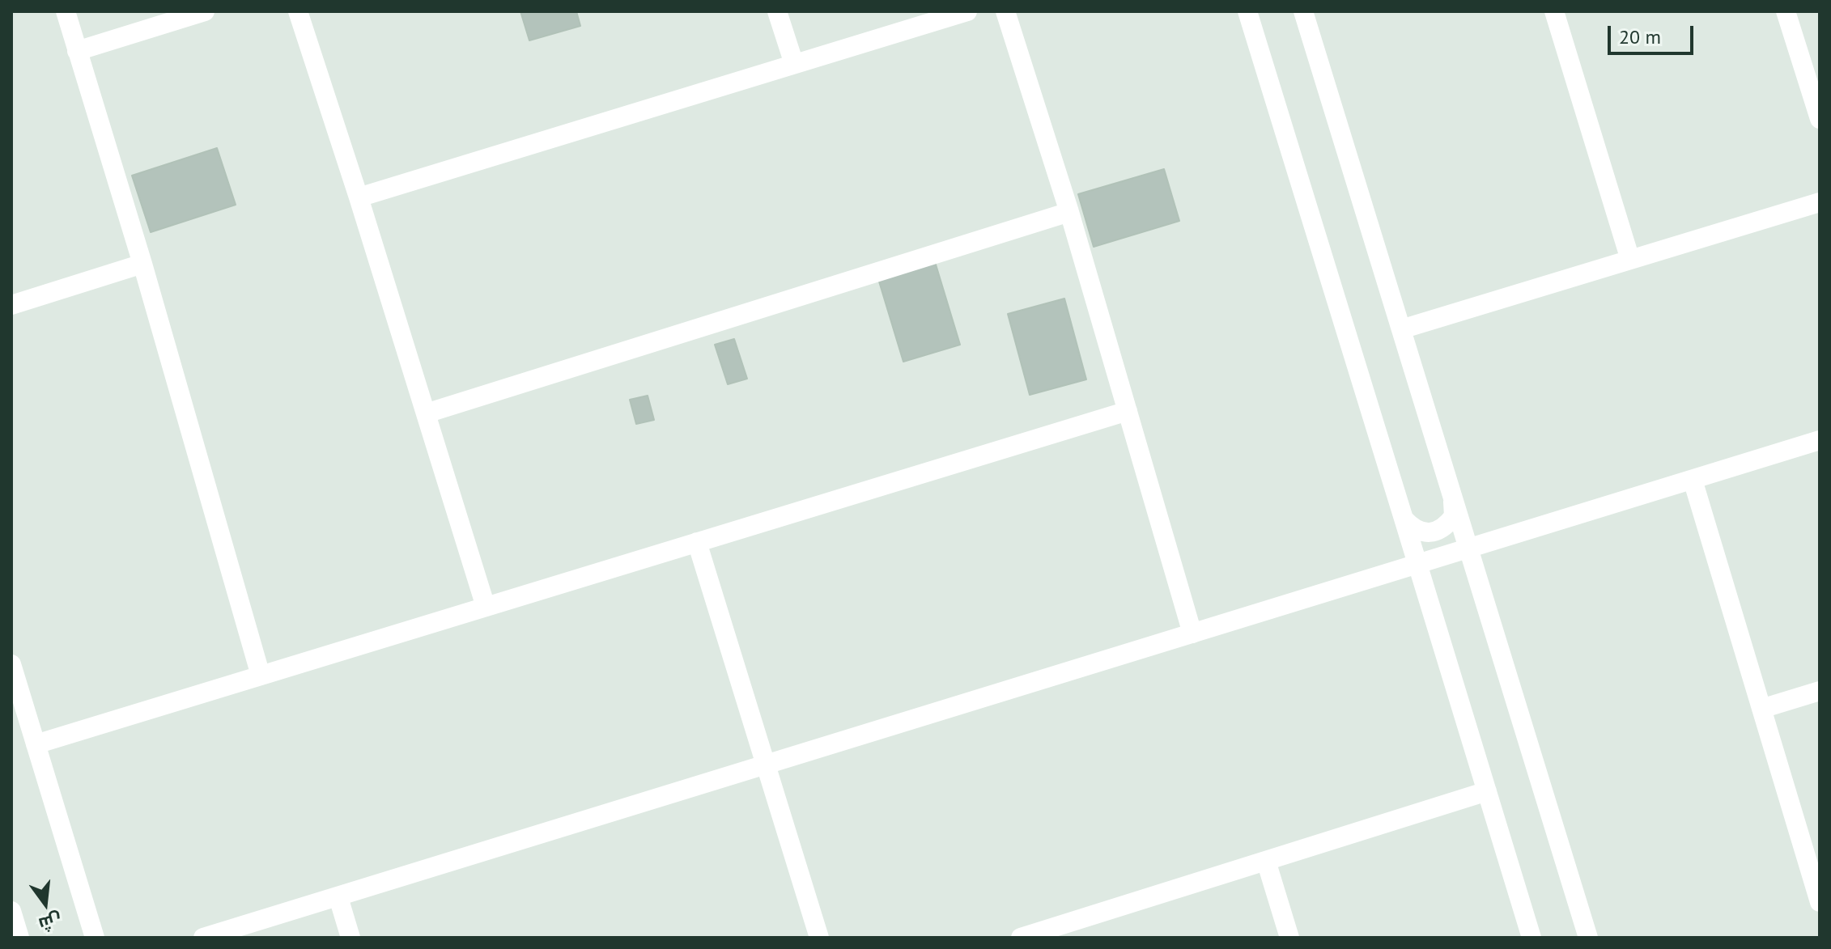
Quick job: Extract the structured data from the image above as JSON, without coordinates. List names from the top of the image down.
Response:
{
  "scale_bar": "20 m",
  "north": "bottom"
}
